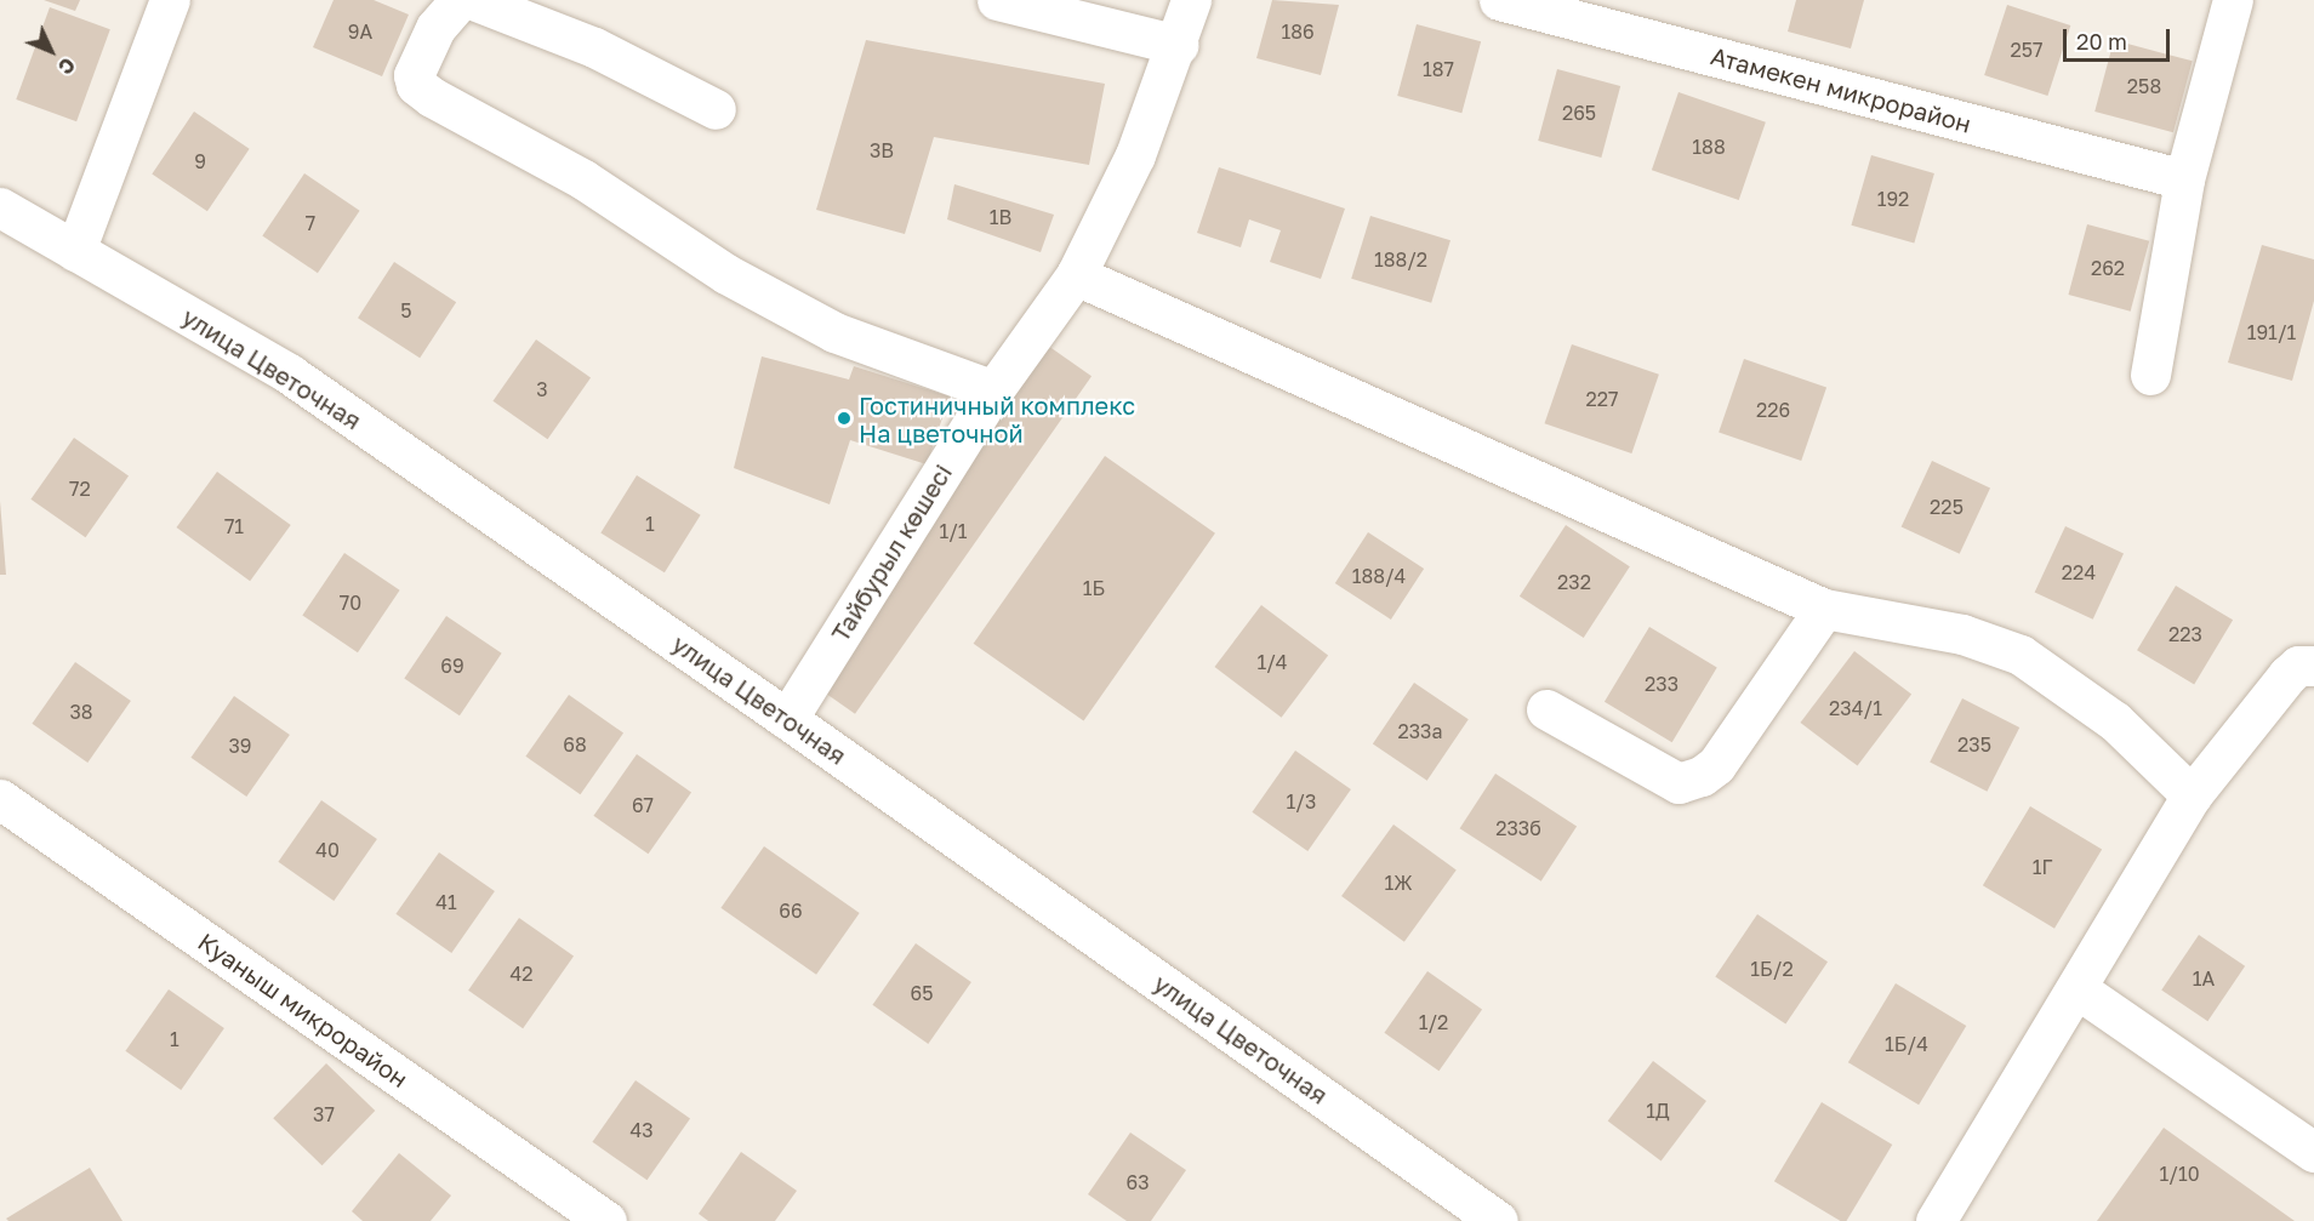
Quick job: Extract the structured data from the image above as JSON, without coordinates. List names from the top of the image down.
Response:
{
  "streets": {
    "street": [
      "Атамекен микрорайон",
      "улица Цветочная",
      "Тайбурыл көшесі",
      "Куаныш микрорайон"
    ]
  },
  "crossings": [
    ["улица Цветочная", "Тайбурыл көшесі"]
  ],
  "places": ["Гостиничный комплекс На цветочной"],
  "house_numbers": [
    "9А",
    "186",
    "257",
    "187",
    "258",
    "265",
    "188",
    "3В",
    "9",
    "192",
    "1В",
    "7",
    "188/2",
    "262",
    "5",
    "191/1",
    "3",
    "227",
    "226",
    "72",
    "225",
    "1",
    "71",
    "1/1",
    "224",
    "188/4",
    "232",
    "1Б",
    "70",
    "223",
    "1/4",
    "69",
    "233",
    "234/1",
    "38",
    "233а",
    "68",
    "235",
    "39",
    "1/3",
    "67",
    "233б",
    "40",
    "1Г",
    "1Ж",
    "41",
    "66",
    "1Б/2",
    "42",
    "1А",
    "65",
    "1/2",
    "1",
    "1Б/4",
    "1Д",
    "37",
    "43",
    "1/10",
    "63"
  ],
  "scale_bar": "20 m",
  "north": "bottom right"
}
